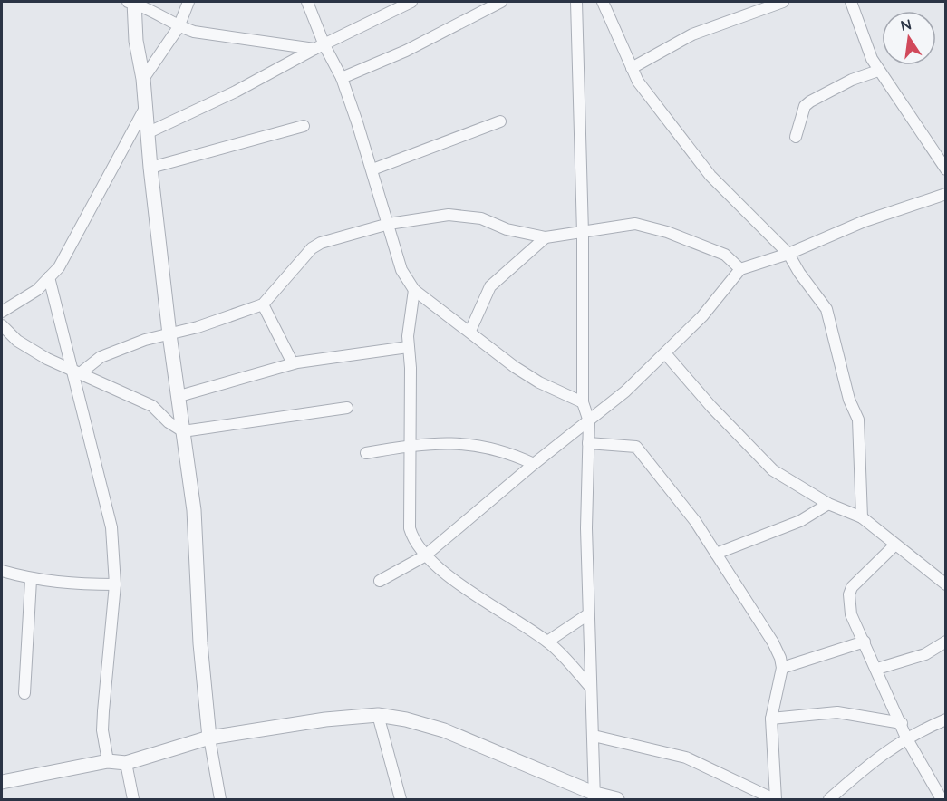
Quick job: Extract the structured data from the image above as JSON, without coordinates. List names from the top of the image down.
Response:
{
  "north": "top"
}
